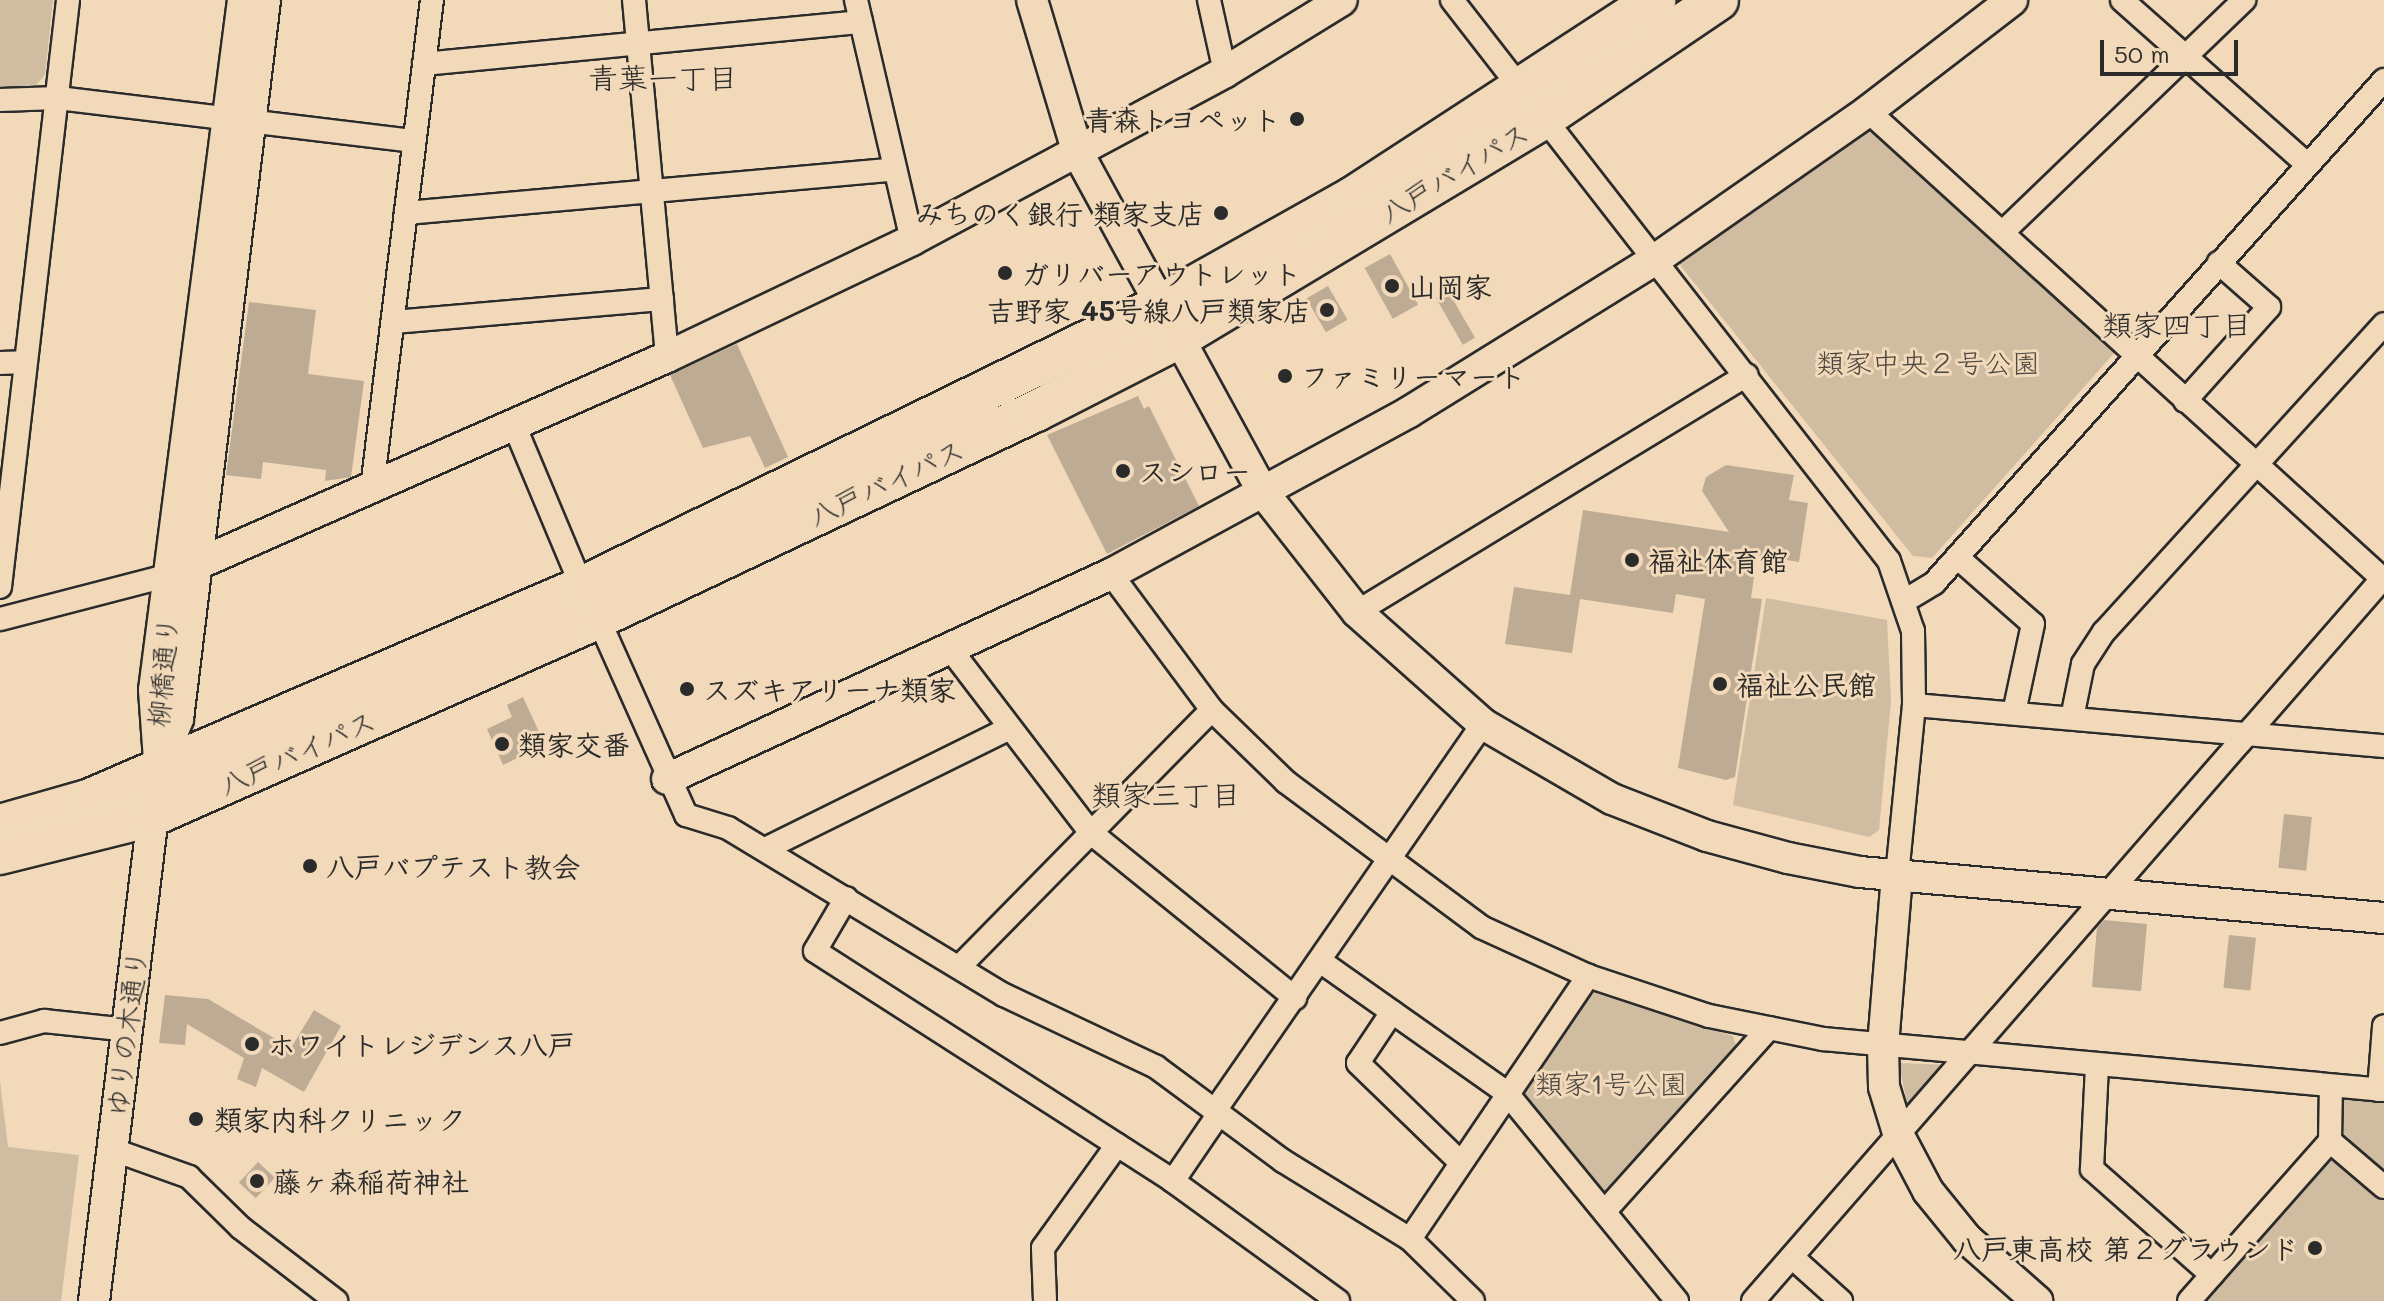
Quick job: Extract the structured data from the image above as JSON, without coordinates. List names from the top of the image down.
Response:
{
  "streets": {
    "highway": ["八戸バイパス"],
    "street": ["柳橋通り", "ゆりの木通り"]
  },
  "crossings": [
    ["八戸バイパス", "柳橋通り"],
    ["八戸バイパス", "ゆりの木通り"],
    ["柳橋通り", "ゆりの木通り"]
  ],
  "districts": ["青葉一丁目", "類家四丁目", "類家三丁目"],
  "parks": ["類家中央２号公園", "類家1号公園"],
  "places": [
    "青森トヨペット",
    "みちのく銀行 類家支店",
    "ガリバーアウトレット",
    "山岡家",
    "吉野家 45号線八戸類家店",
    "ファミリーマート",
    "スシロー",
    "福祉体育館",
    "福祉公民館",
    "スズキアリーナ類家",
    "類家交番",
    "八戸バプテスト教会",
    "ホワイトレジデンス八戸",
    "類家内科クリニック",
    "藤ヶ森稲荷神社",
    "八戸東高校 第２グラウンド"
  ],
  "scale_bar": "50 m"
}
